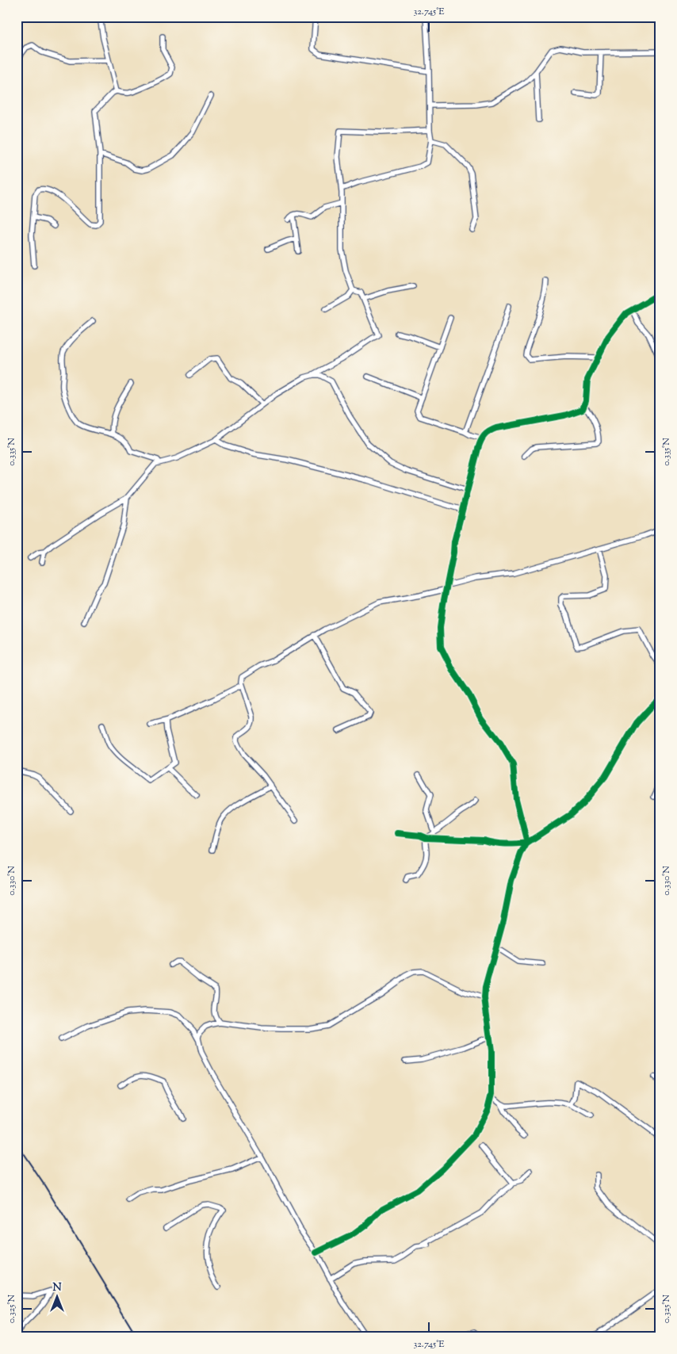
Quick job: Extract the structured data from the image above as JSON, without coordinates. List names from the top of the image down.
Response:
{
  "north": "top",
  "coordinates": [
    "32.745°E",
    "0.335°N",
    "0.330°N",
    "0.325°N"
  ]
}
